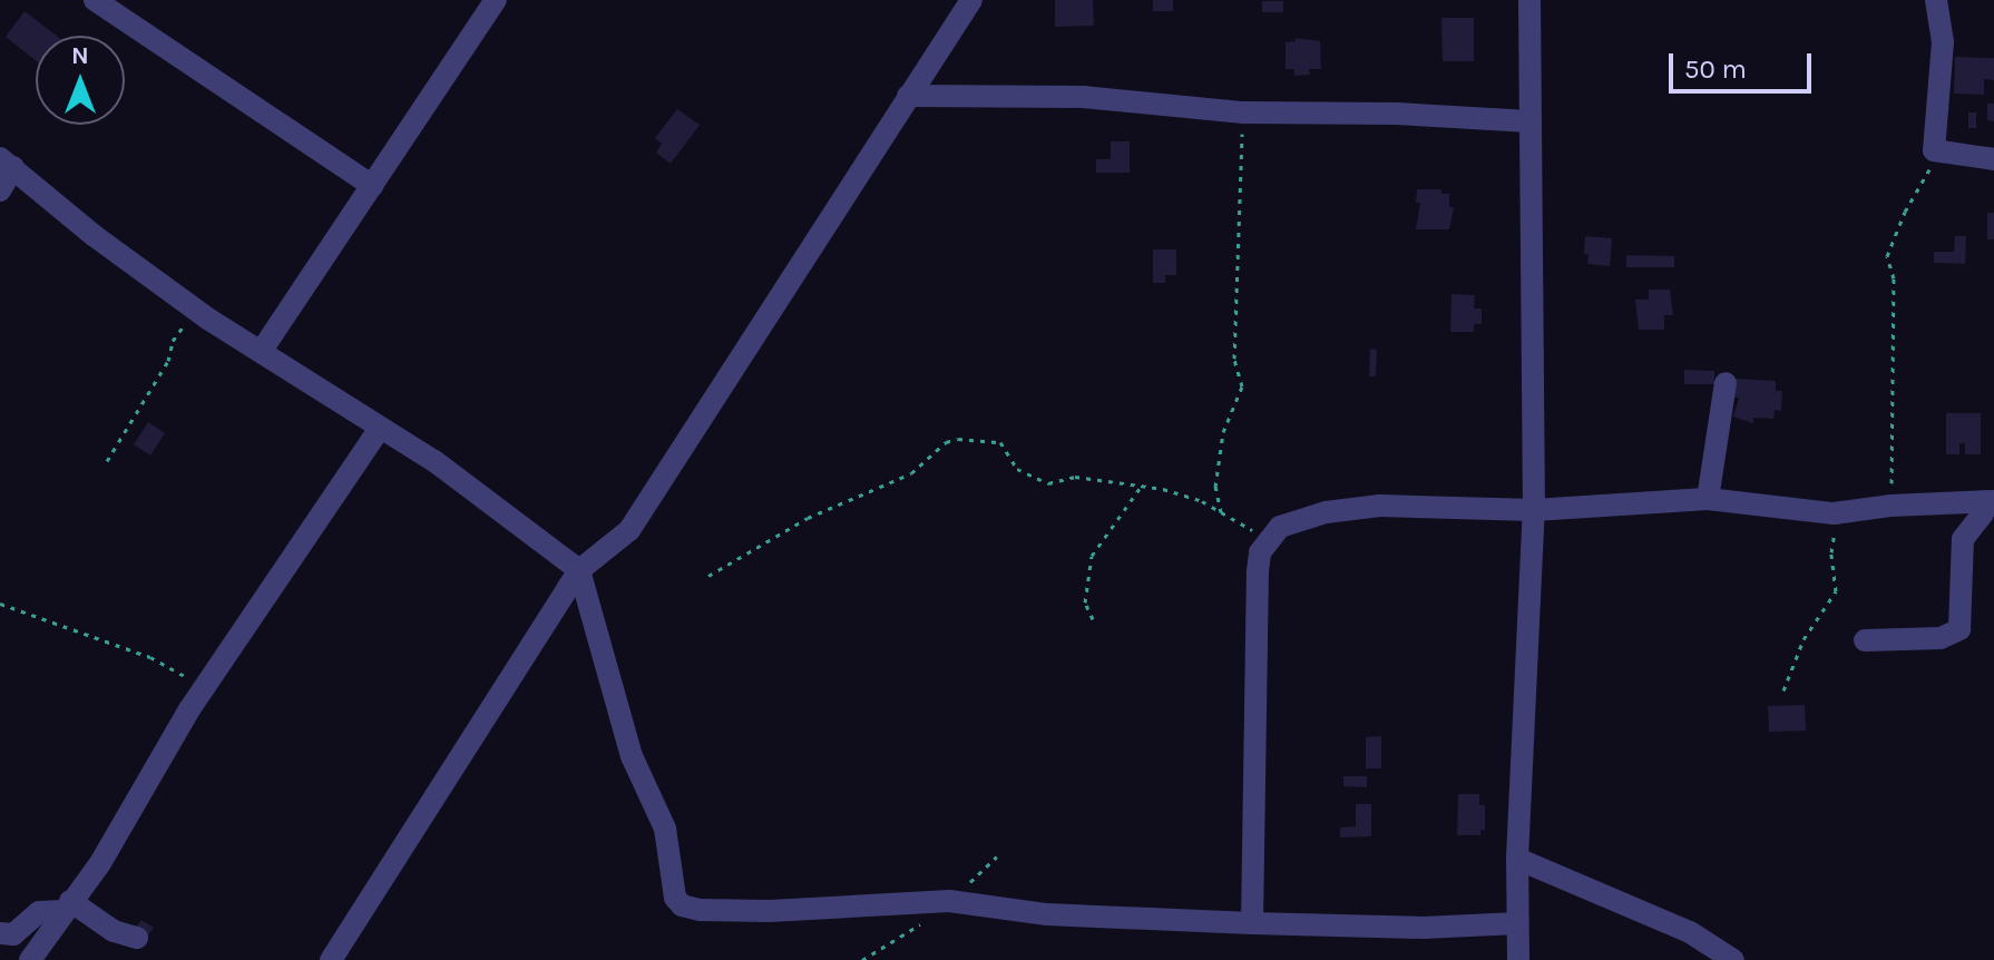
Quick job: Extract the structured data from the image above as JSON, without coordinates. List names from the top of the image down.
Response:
{
  "scale_bar": "50 m",
  "north": "top"
}
